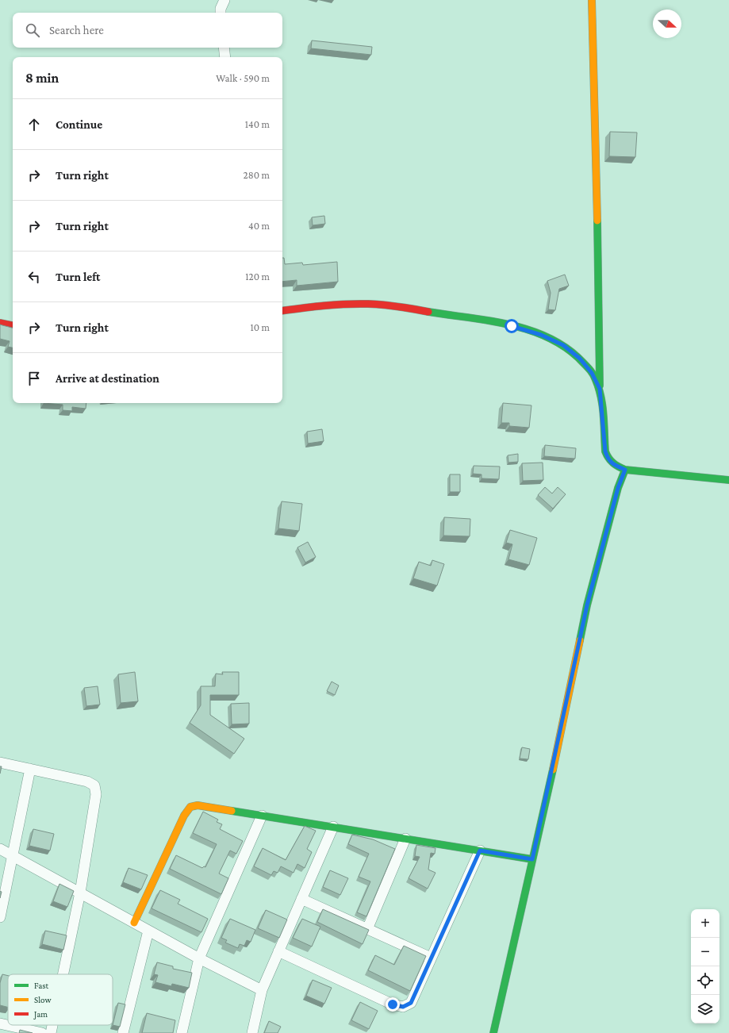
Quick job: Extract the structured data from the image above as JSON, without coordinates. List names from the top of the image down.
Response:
{
  "legend": ["Fast", "Slow", "Jam"],
  "north": "right",
  "page": {
    "search": "Search here",
    "heading": ["8 min", "Walk · 590 m"],
    "list": [
      ["Continue", "140 m"],
      ["Turn right", "280 m"],
      ["Turn right", "40 m"],
      ["Turn left", "120 m"],
      ["Turn right", "10 m"],
      "Arrive at destination"
    ],
    "map_buttons": ["+", "−"]
  }
}
